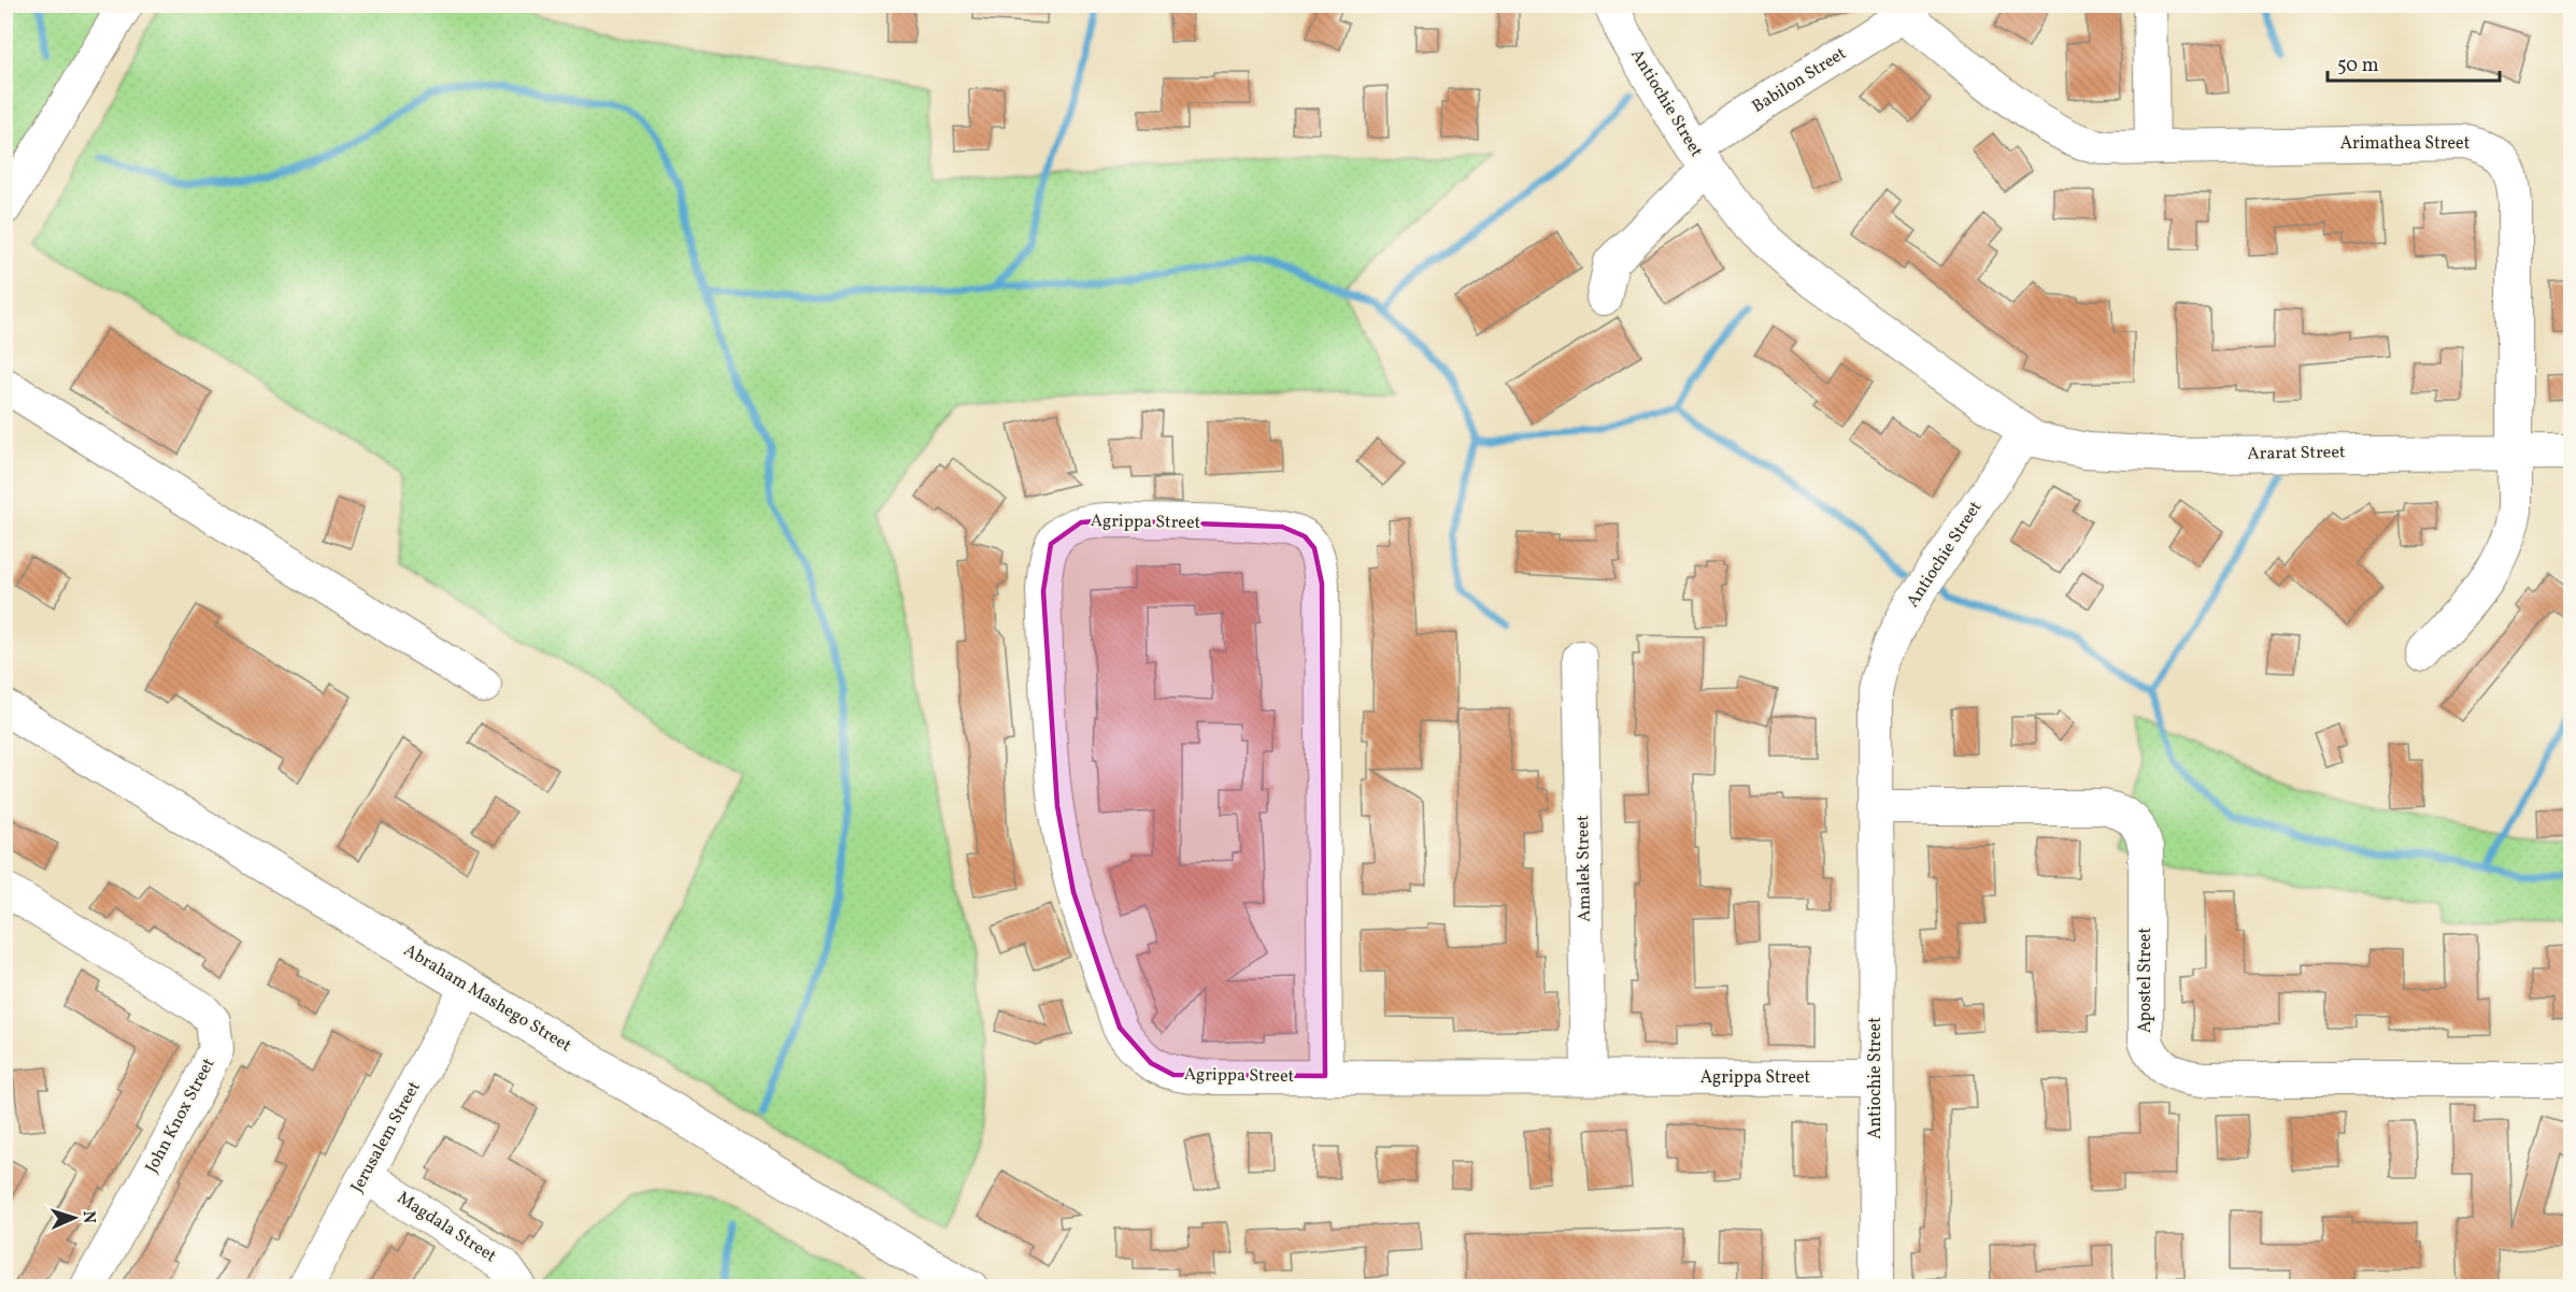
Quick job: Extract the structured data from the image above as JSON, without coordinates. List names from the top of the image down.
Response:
{
  "streets": {
    "main road": ["Abraham Mashego Street"],
    "street": [
      "Babilon Street",
      "Antiochie Street",
      "Arimathea Street",
      "Ararat Street",
      "Agrippa Street",
      "Amalek Street",
      "Apostel Street",
      "John Knox Street",
      "Jerusalem Street",
      "Magdala Street"
    ]
  },
  "crossings": [
    ["Babilon Street", "Antiochie Street"],
    ["Babilon Street", "Arimathea Street"],
    ["Antiochie Street", "Ararat Street"],
    ["Antiochie Street", "Agrippa Street"],
    ["Antiochie Street", "Apostel Street"],
    ["Arimathea Street", "Ararat Street"],
    ["Agrippa Street", "Amalek Street"],
    ["Abraham Mashego Street", "Jerusalem Street"],
    ["Jerusalem Street", "Magdala Street"]
  ],
  "scale_bar": "50 m",
  "north": "right"
}
